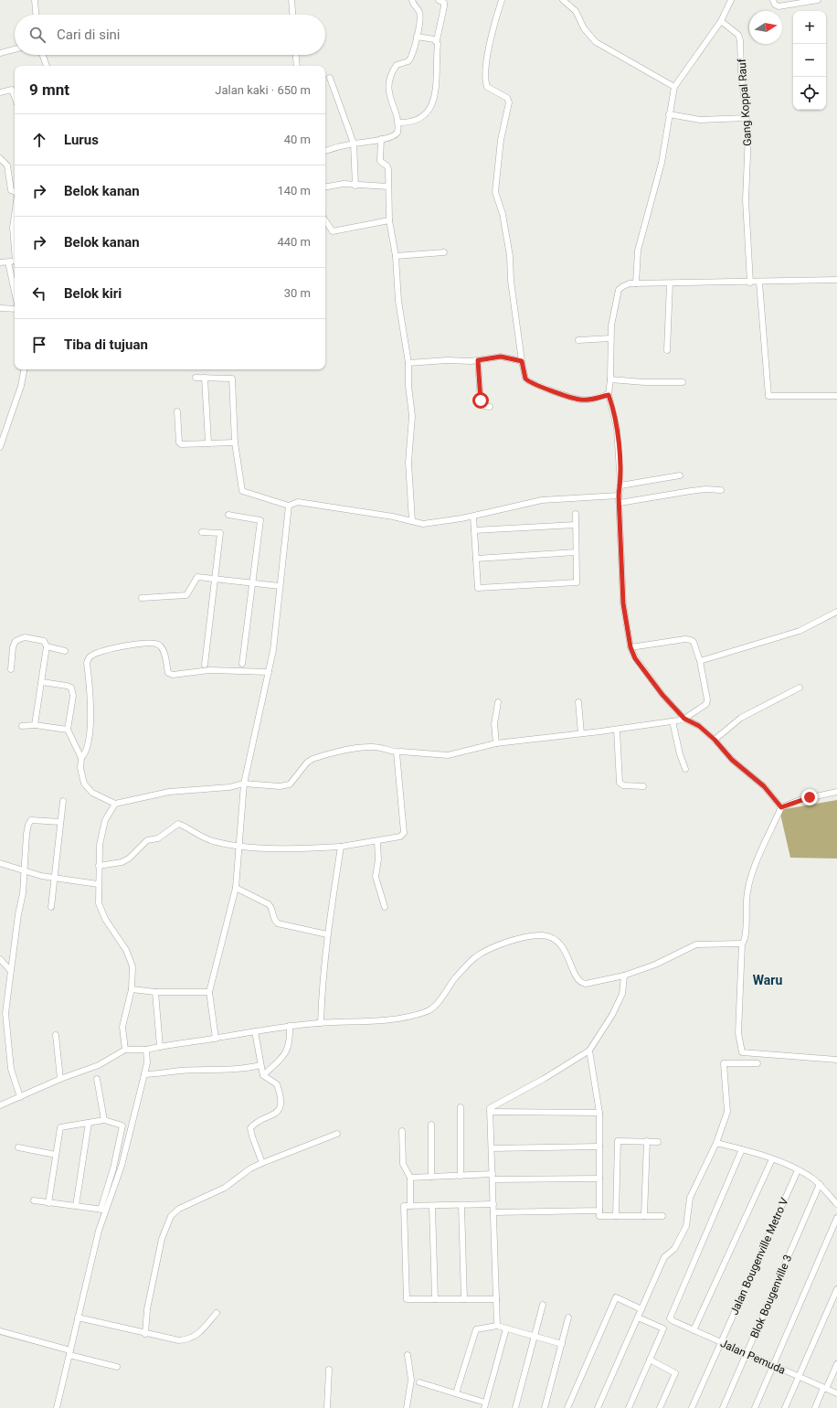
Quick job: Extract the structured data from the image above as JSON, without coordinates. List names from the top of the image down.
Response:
{
  "streets": {
    "street": [
      "Gang Koppal Rauf",
      "Jalan Bougenville Metro V",
      "Blok Bougenville 3",
      "Jalan Pemuda"
    ]
  },
  "crossings": [
    ["Jalan Bougenville Metro V", "Jalan Pemuda"],
    ["Blok Bougenville 3", "Jalan Pemuda"]
  ],
  "districts": ["Waru"],
  "north": "right",
  "page": {
    "map_buttons": ["+", "−"],
    "search": "Cari di sini",
    "heading": ["9 mnt", "Jalan kaki · 650 m"],
    "list": [
      ["Lurus", "40 m"],
      ["Belok kanan", "140 m"],
      ["Belok kanan", "440 m"],
      ["Belok kiri", "30 m"],
      "Tiba di tujuan"
    ]
  }
}
